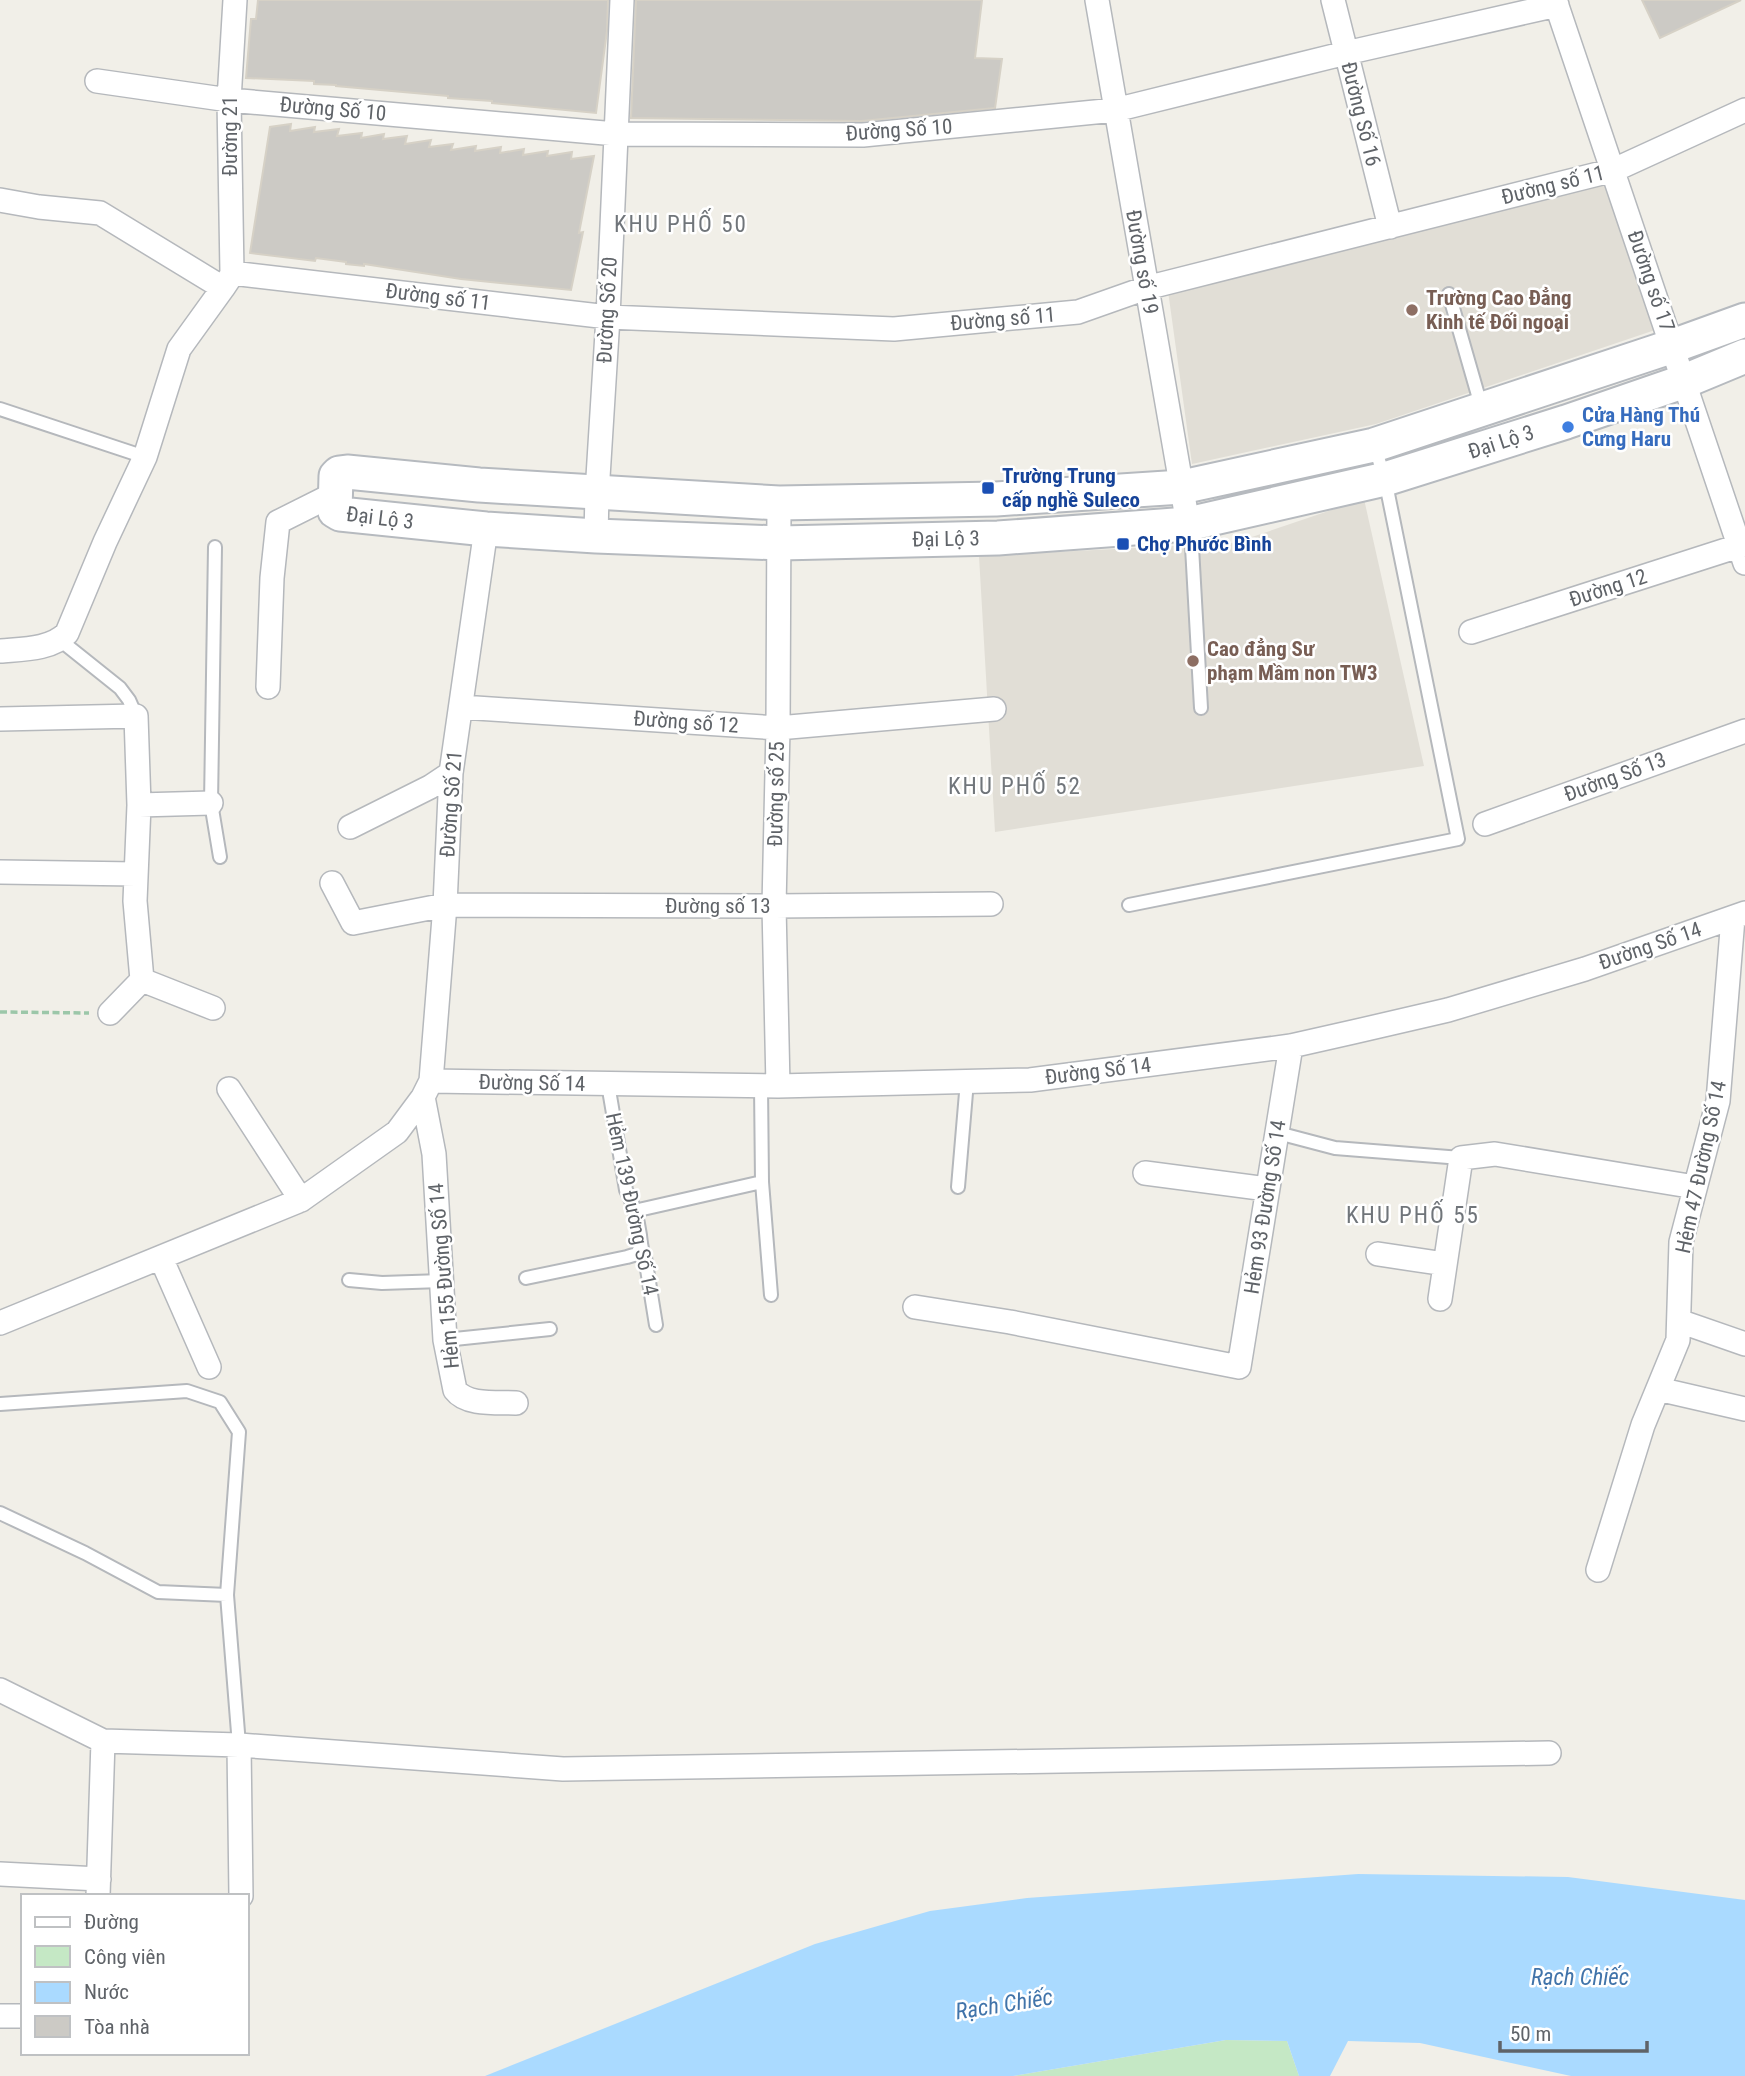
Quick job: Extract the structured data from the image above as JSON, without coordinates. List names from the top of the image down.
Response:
{
  "streets": {
    "street": [
      "Đường Số 10",
      "Đường Số 16",
      "Đường 21",
      "Đường số 11",
      "Đường số 19",
      "Đường số 17",
      "Đường Số 20",
      "Đại Lộ 3",
      "Đường 12",
      "Đường số 12",
      "Đường Số 13",
      "Đường số 25",
      "Đường Số 21",
      "Đường số 13",
      "Đường Số 14",
      "Hẻm 47 Đường Số 14",
      "Hẻm 93 Đường Số 14",
      "Hẻm 155 Đường Số 14"
    ],
    "lane": ["Hẻm 139 Đường Số 14"]
  },
  "crossings": [
    ["Đường Số 10", "Đường Số 16"],
    ["Đường Số 10", "Đường 21"],
    ["Đường Số 10", "Đường số 19"],
    ["Đường Số 10", "Đường số 17"],
    ["Đường Số 10", "Đường Số 20"],
    ["Đường Số 16", "Đường số 11"],
    ["Đường 21", "Đường số 11"],
    ["Đường số 11", "Đường số 19"],
    ["Đường số 11", "Đường số 17"],
    ["Đường số 11", "Đường Số 20"],
    ["Đường số 19", "Đại Lộ 3"],
    ["Đường số 17", "Đại Lộ 3"],
    ["Đường số 17", "Đường 12"],
    ["Đường Số 20", "Đại Lộ 3"],
    ["Đại Lộ 3", "Đường số 25"],
    ["Đại Lộ 3", "Đường Số 21"],
    ["Đường số 12", "Đường số 25"],
    ["Đường số 12", "Đường Số 21"],
    ["Đường số 25", "Đường số 13"],
    ["Đường số 25", "Đường Số 14"],
    ["Đường Số 21", "Đường số 13"],
    ["Đường Số 21", "Đường Số 14"],
    ["Đường Số 21", "Hẻm 155 Đường Số 14"],
    ["Đường Số 14", "Hẻm 47 Đường Số 14"],
    ["Đường Số 14", "Hẻm 139 Đường Số 14"],
    ["Đường Số 14", "Hẻm 93 Đường Số 14"],
    ["Đường Số 14", "Hẻm 155 Đường Số 14"]
  ],
  "districts": ["KHU PHỐ 50", "KHU PHỐ 52", "KHU PHỐ 55"],
  "water": ["Rạch Chiếc"],
  "places": {
    "other": ["Trường Cao Đẳng Kinh tế Đối ngoại", "Cửa Hàng Thú Cưng Haru", "Cao đẳng Sư phạm Mầm non TW3"],
    "transit": ["Trường Trung cấp nghề Suleco", "Chợ Phước Bình"]
  },
  "legend": [
    "Đường",
    "Công viên",
    "Nước",
    "Tòa nhà"
  ],
  "scale_bar": "50 m"
}
